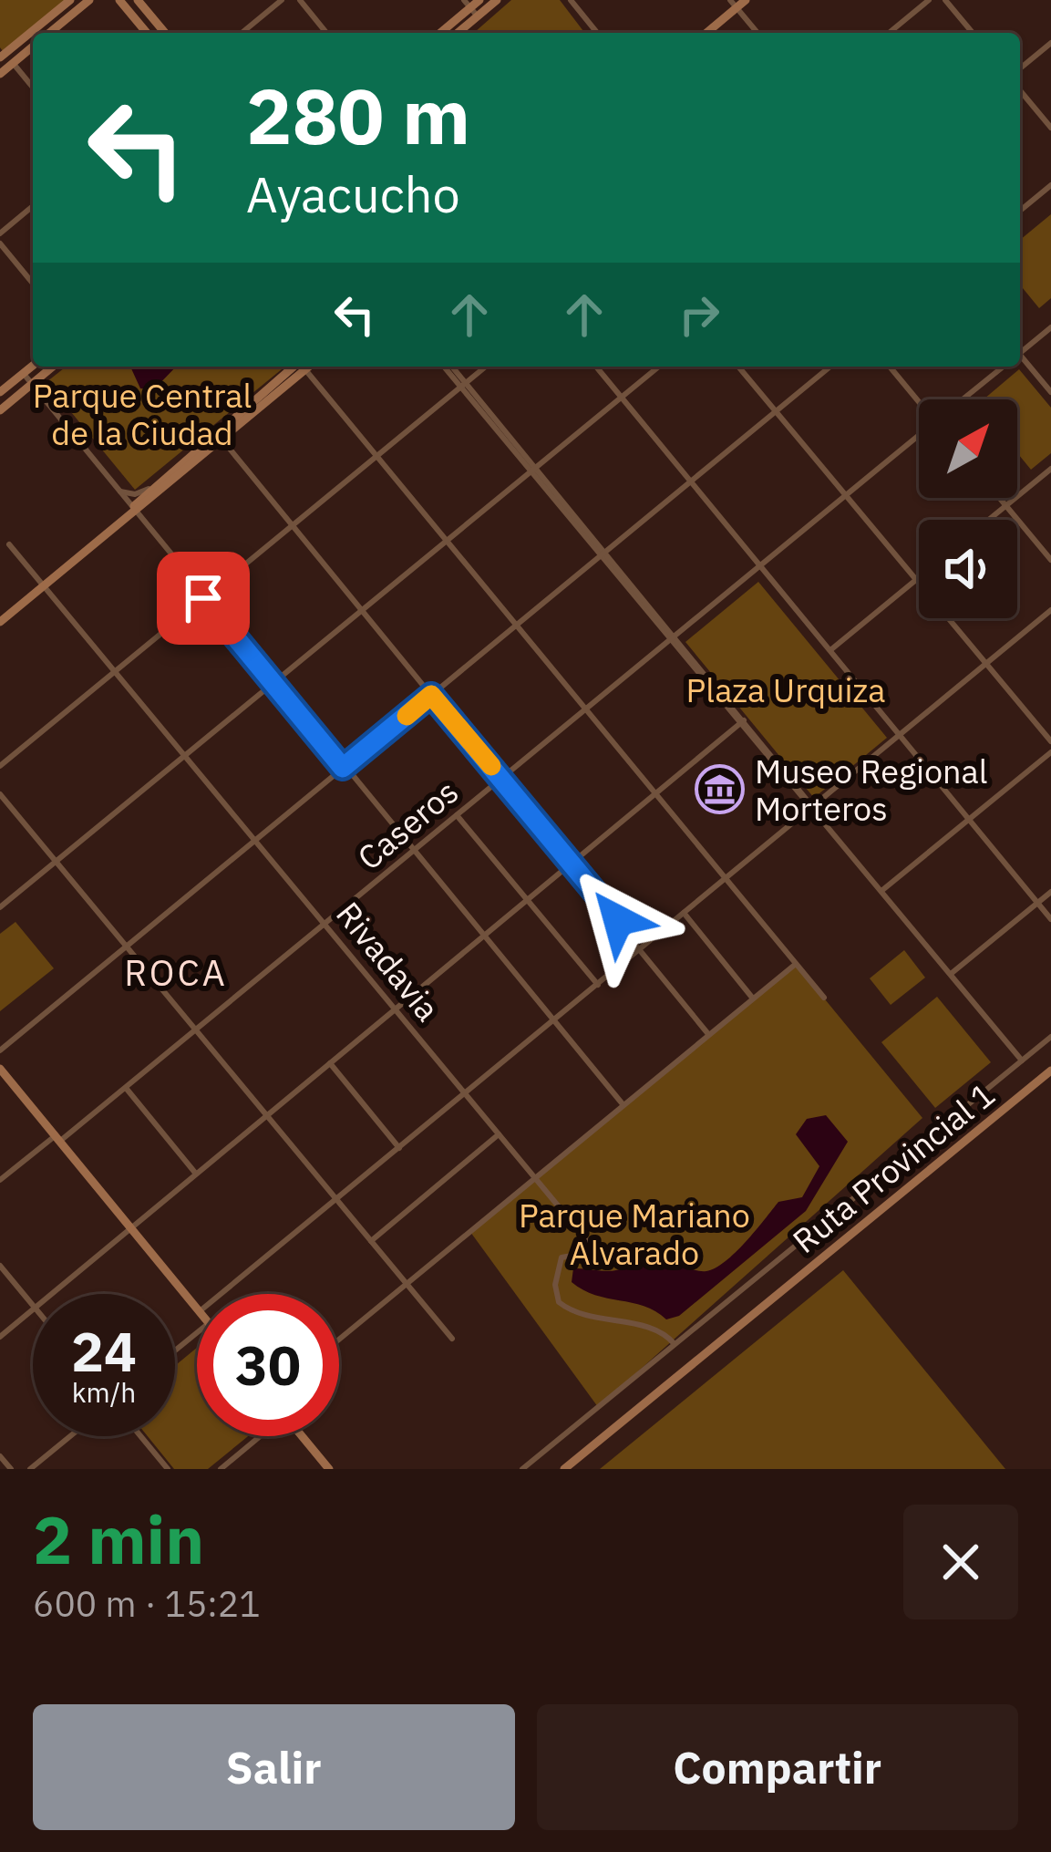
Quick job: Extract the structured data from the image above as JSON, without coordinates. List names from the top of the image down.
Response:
{
  "streets": {
    "street": ["Caseros", "Rivadavia", "Ruta Provincial 1"]
  },
  "crossings": [
    ["Caseros", "Rivadavia"]
  ],
  "districts": ["ROCA"],
  "parks": ["Parque Central de la Ciudad", "Plaza Urquiza", "Parque Mariano Alvarado"],
  "places": {
    "museum": ["Museo Regional Morteros"]
  },
  "north": "top right",
  "page": {
    "turn": ["280 m", "Ayacucho"],
    "speed": "24 km/h",
    "limit": "30",
    "heading": ["2 min", "600 m · 15:21"],
    "buttons": ["Salir", "Compartir"]
  }
}
